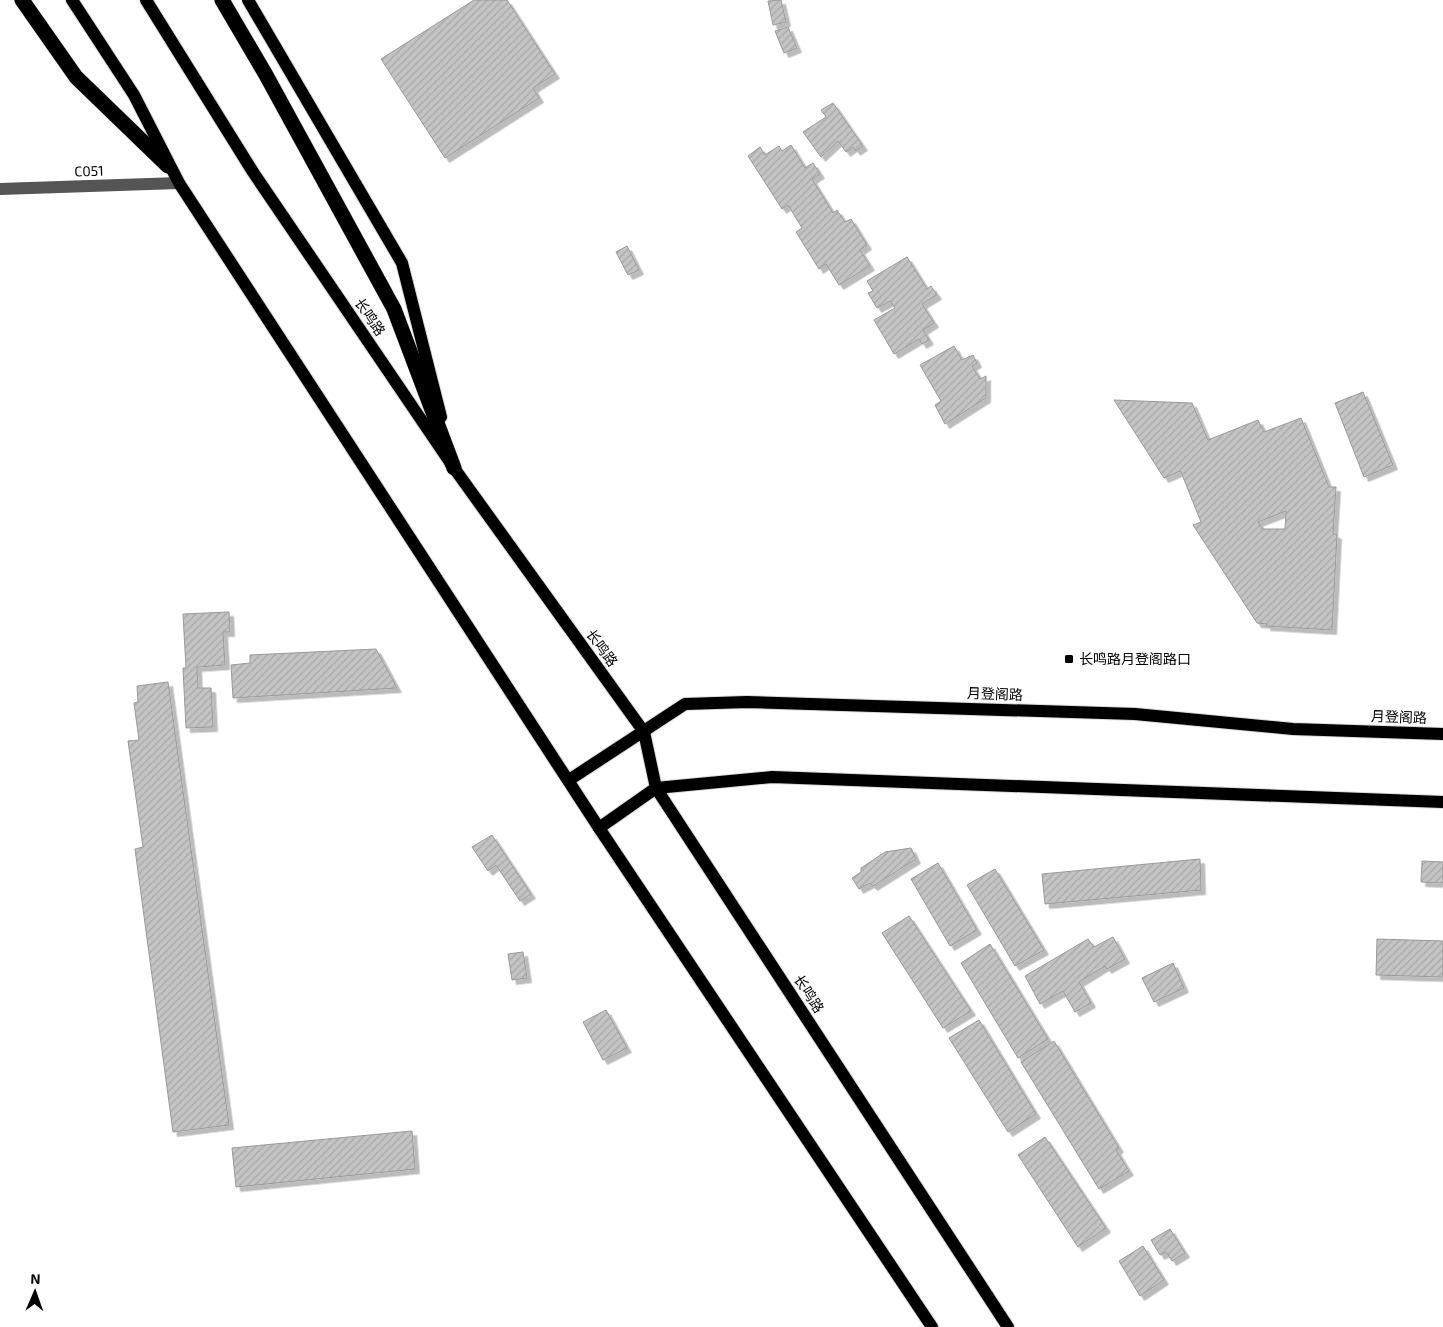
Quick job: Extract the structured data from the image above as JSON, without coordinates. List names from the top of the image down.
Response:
{
  "streets": {
    "main road": ["长鸣路", "月登阁路"],
    "street": ["C051"]
  },
  "crossings": [
    ["长鸣路", "月登阁路"]
  ],
  "places": {
    "transit": ["长鸣路月登阁路口"]
  },
  "north": "top"
}
